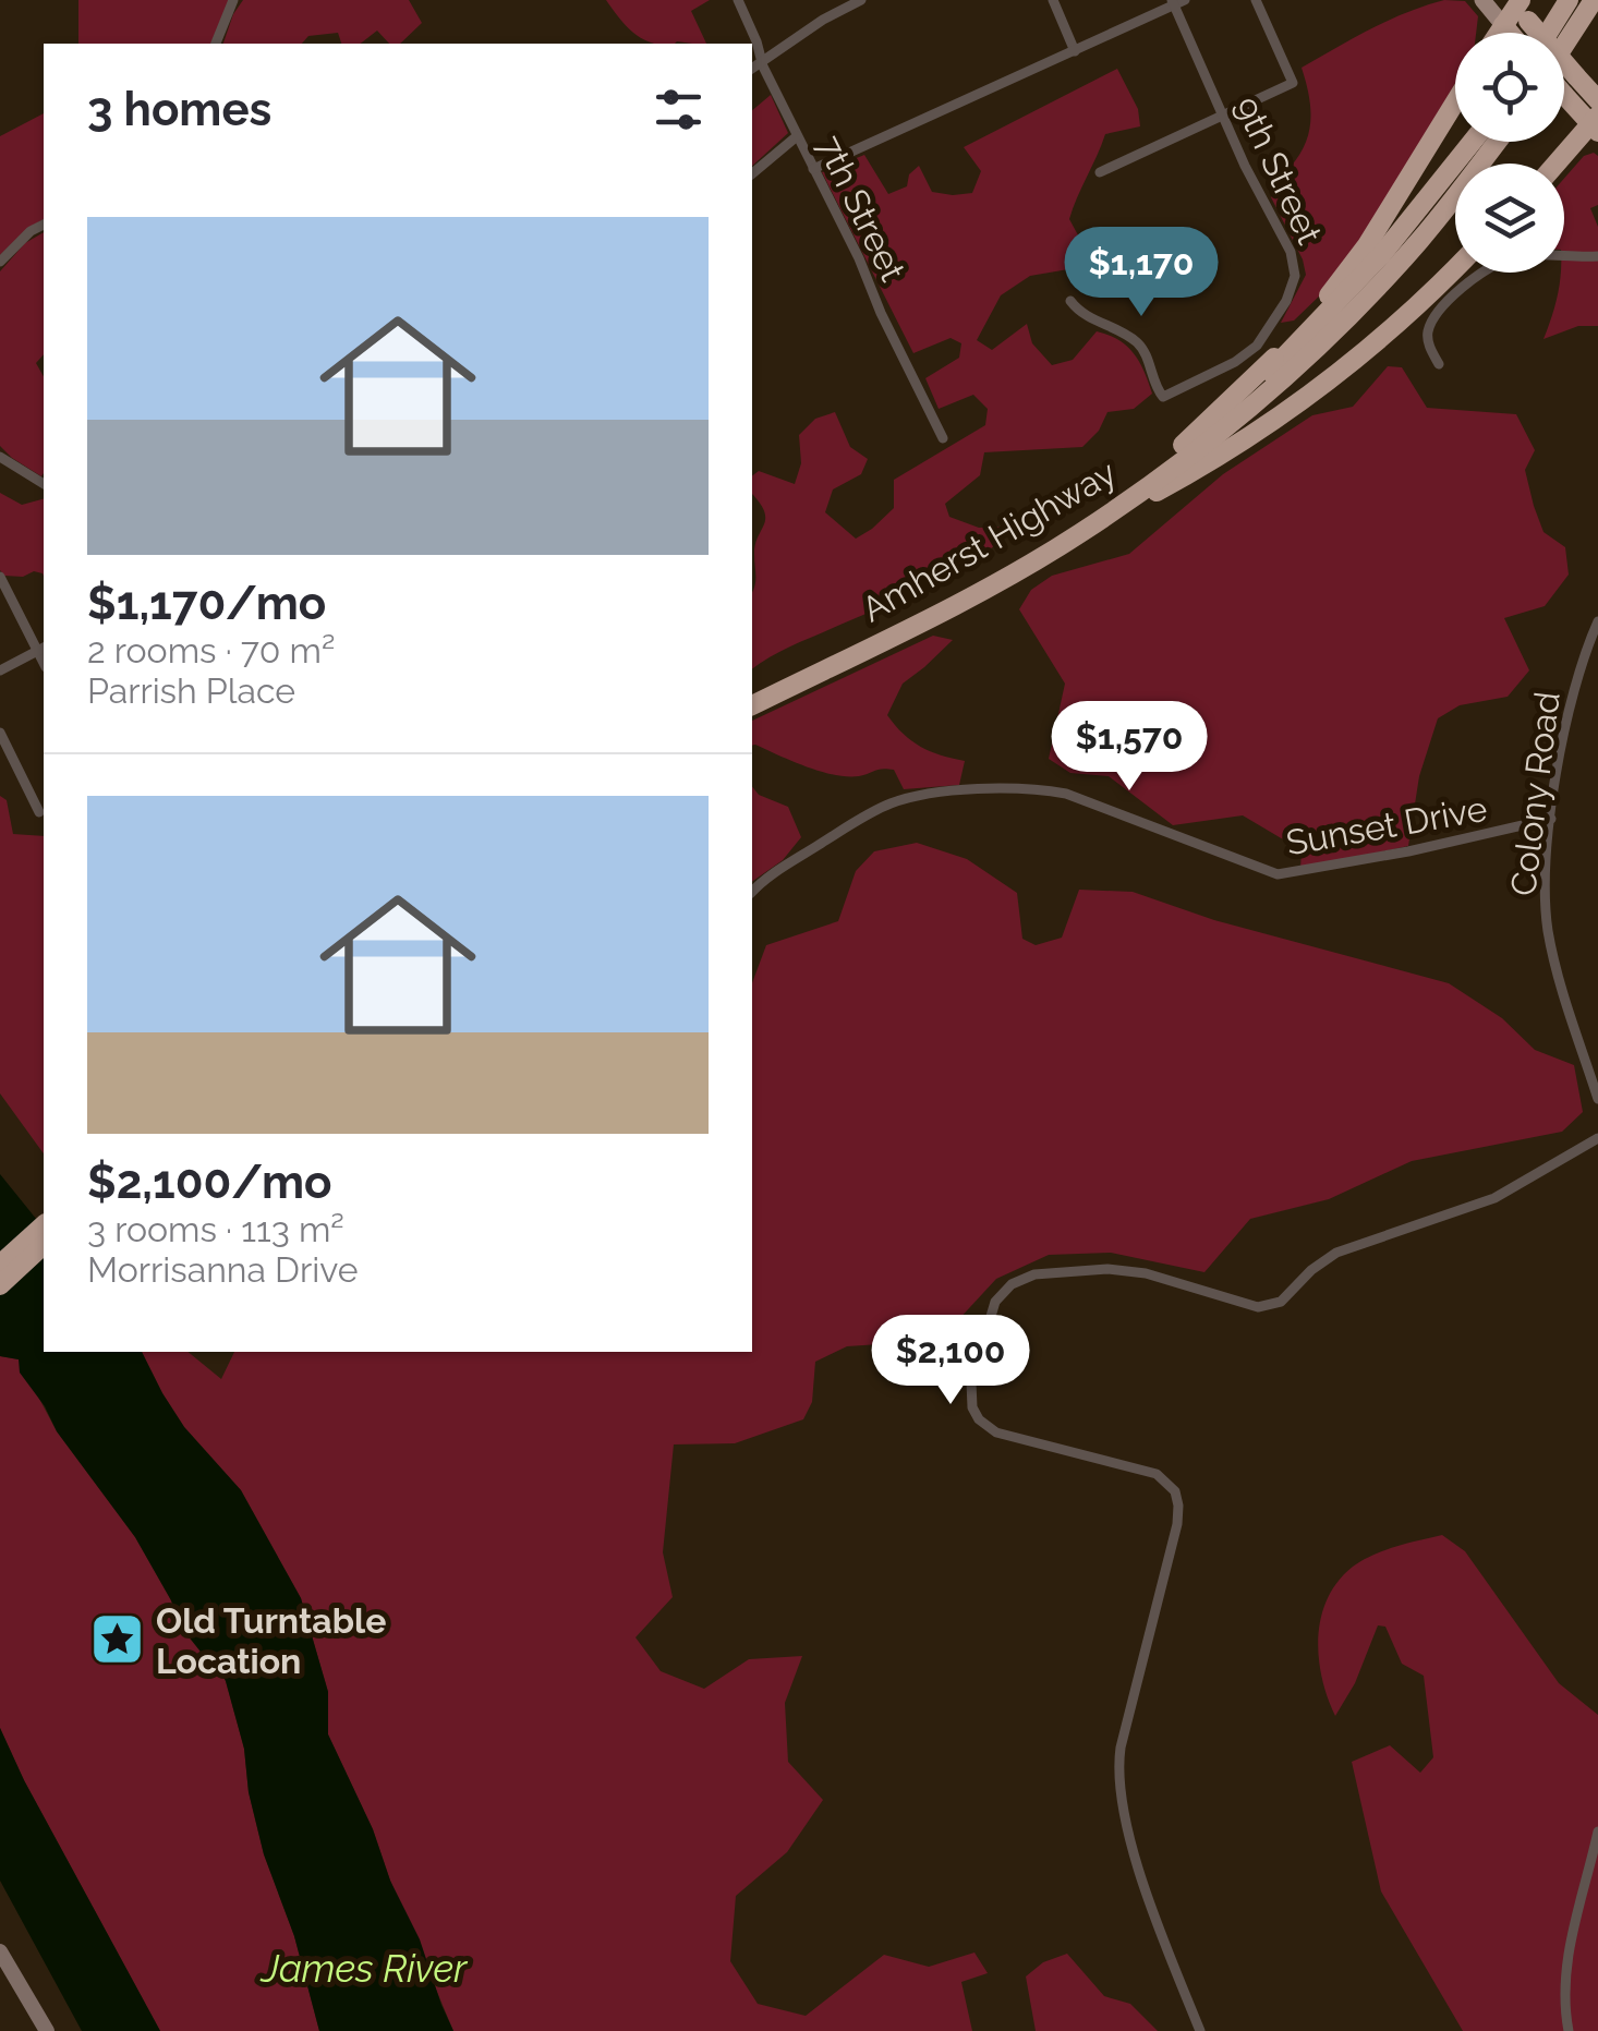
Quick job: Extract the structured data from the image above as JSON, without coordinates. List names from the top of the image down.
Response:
{
  "streets": {
    "highway": ["Amherst Highway"],
    "street": [
      "9th Street",
      "7th Street",
      "Colony Road",
      "Sunset Drive"
    ]
  },
  "crossings": [
    ["Colony Road", "Sunset Drive"]
  ],
  "water": ["James River"],
  "places": {
    "place": ["Old Turntable Location"]
  },
  "page": {
    "heading": "3 homes",
    "list": [
      {
        "name": "$1,170/mo",
        "note": "2 rooms · 70 m² · Parrish Place"
      },
      {
        "name": "$2,100/mo",
        "note": "3 rooms · 113 m² · Morrisanna Drive"
      }
    ],
    "price": ["$1,170", "$1,570", "$2,100"]
  }
}
